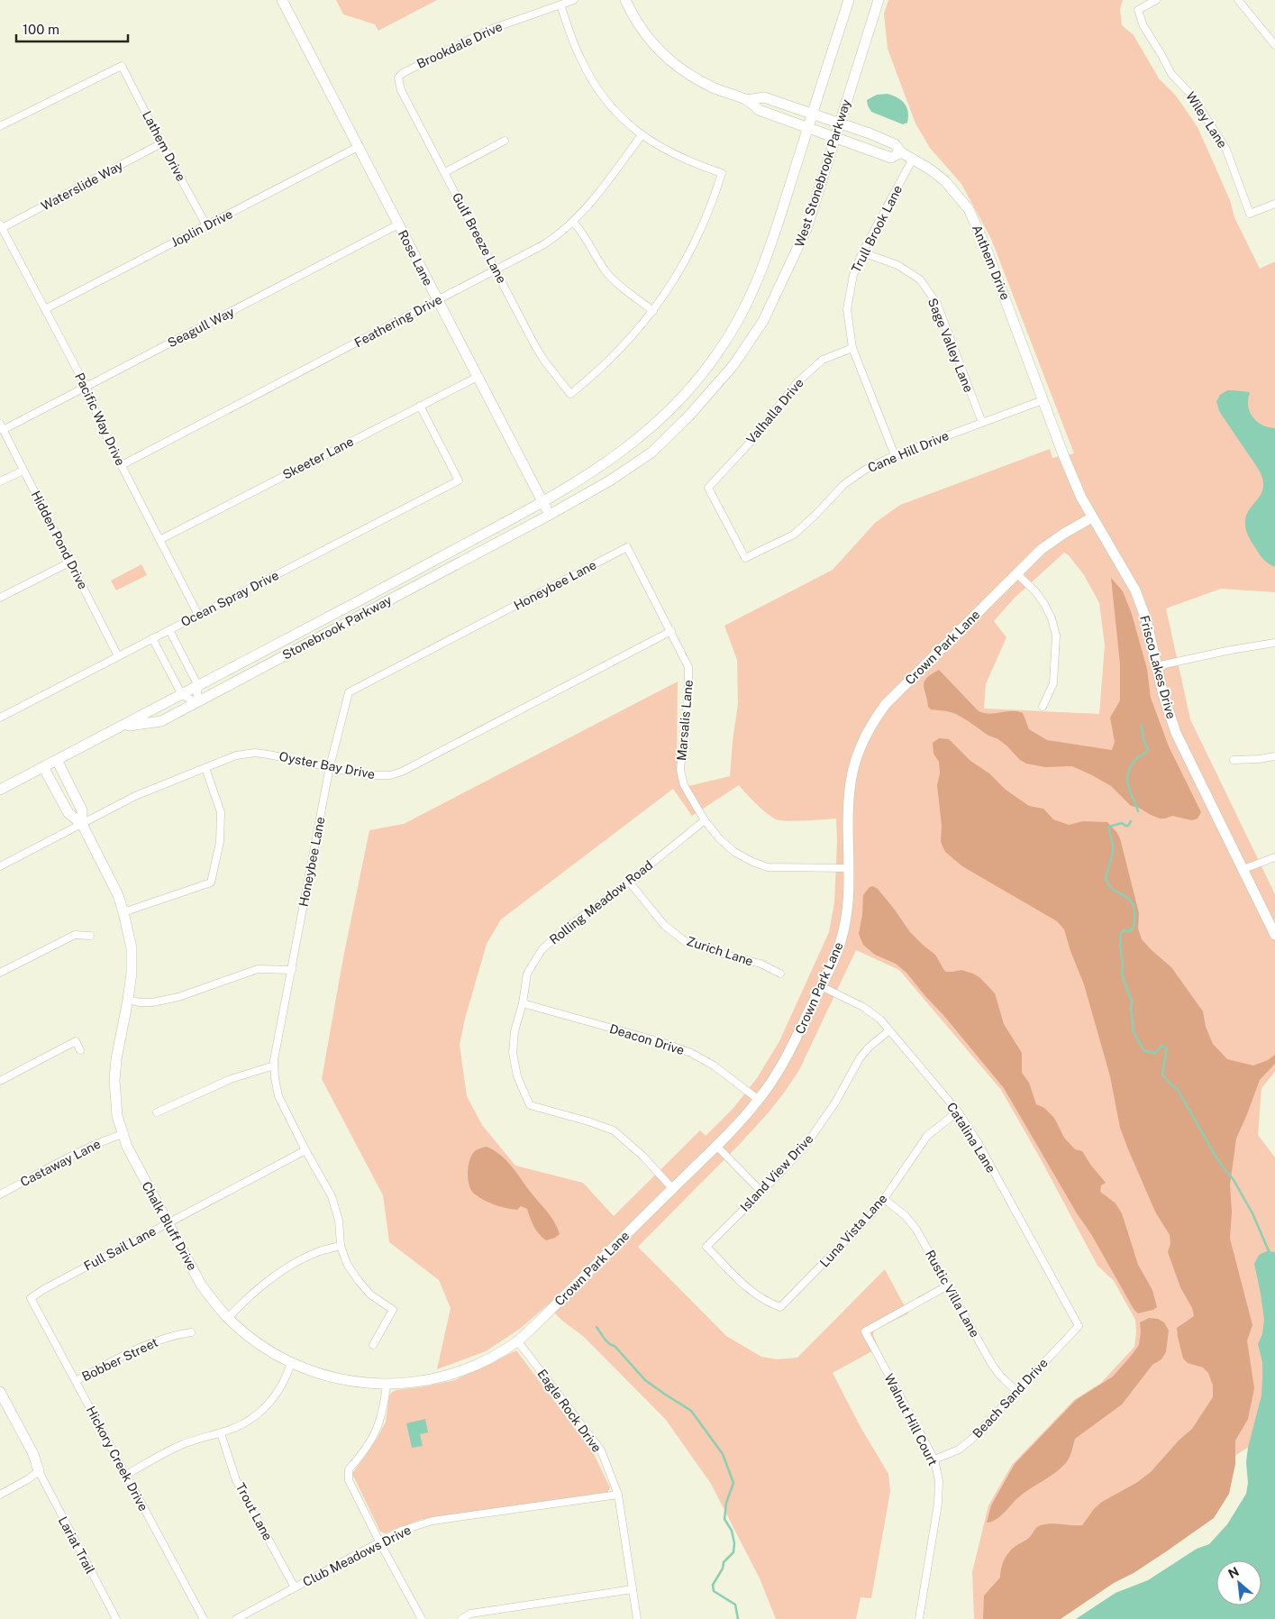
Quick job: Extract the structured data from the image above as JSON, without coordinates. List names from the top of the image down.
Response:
{
  "streets": {
    "street": [
      "Brookdale Drive",
      "Wiley Lane",
      "Lathem Drive",
      "West Stonebrook Parkway",
      "Waterslide Way",
      "Joplin Drive",
      "Trull Brook Lane",
      "Gulf Breeze Lane",
      "Rose Lane",
      "Anthem Drive",
      "Feathering Drive",
      "Seagull Way",
      "Sage Valley Lane",
      "Valhalla Drive",
      "Pacific Way Drive",
      "Cane Hill Drive",
      "Skeeter Lane",
      "Hidden Pond Drive",
      "Honeybee Lane",
      "Ocean Spray Drive",
      "Stonebrook Parkway",
      "Crown Park Lane",
      "Frisco Lakes Drive",
      "Marsalis Lane",
      "Oyster Bay Drive",
      "Rolling Meadow Road",
      "Zurich Lane",
      "Deacon Drive",
      "Catalina Lane",
      "Castaway Lane",
      "Island View Drive",
      "Chalk Bluff Drive",
      "Luna Vista Lane",
      "Full Sail Lane",
      "Rustic Villa Lane",
      "Bobber Street",
      "Beach Sand Drive",
      "Eagle Rock Drive",
      "Walnut Hill Court",
      "Hickory Creek Drive",
      "Trout Lane",
      "Lariat Trail",
      "Club Meadows Drive"
    ]
  },
  "crossings": [
    ["Brookdale Drive", "Gulf Breeze Lane"],
    ["Lathem Drive", "Waterslide Way"],
    ["Lathem Drive", "Joplin Drive"],
    ["West Stonebrook Parkway", "Rose Lane"],
    ["West Stonebrook Parkway", "Anthem Drive"],
    ["West Stonebrook Parkway", "Stonebrook Parkway"],
    ["Waterslide Way", "Pacific Way Drive"],
    ["Joplin Drive", "Rose Lane"],
    ["Joplin Drive", "Pacific Way Drive"],
    ["Trull Brook Lane", "Anthem Drive"],
    ["Trull Brook Lane", "Sage Valley Lane"],
    ["Trull Brook Lane", "Valhalla Drive"],
    ["Trull Brook Lane", "Cane Hill Drive"],
    ["Gulf Breeze Lane", "Feathering Drive"],
    ["Rose Lane", "Feathering Drive"],
    ["Rose Lane", "Seagull Way"],
    ["Rose Lane", "Skeeter Lane"],
    ["Rose Lane", "Stonebrook Parkway"],
    ["Anthem Drive", "Cane Hill Drive"],
    ["Anthem Drive", "Frisco Lakes Drive"],
    ["Feathering Drive", "Pacific Way Drive"],
    ["Seagull Way", "Pacific Way Drive"],
    ["Seagull Way", "Hidden Pond Drive"],
    ["Sage Valley Lane", "Cane Hill Drive"],
    ["Valhalla Drive", "Cane Hill Drive"],
    ["Pacific Way Drive", "Skeeter Lane"],
    ["Pacific Way Drive", "Ocean Spray Drive"],
    ["Cane Hill Drive", "Frisco Lakes Drive"],
    ["Skeeter Lane", "Ocean Spray Drive"],
    ["Hidden Pond Drive", "Ocean Spray Drive"],
    ["Honeybee Lane", "Marsalis Lane"],
    ["Honeybee Lane", "Oyster Bay Drive"],
    ["Honeybee Lane", "Full Sail Lane"],
    ["Stonebrook Parkway", "Chalk Bluff Drive"],
    ["Crown Park Lane", "Frisco Lakes Drive"],
    ["Crown Park Lane", "Marsalis Lane"],
    ["Crown Park Lane", "Rolling Meadow Road"],
    ["Crown Park Lane", "Deacon Drive"],
    ["Crown Park Lane", "Catalina Lane"],
    ["Crown Park Lane", "Chalk Bluff Drive"],
    ["Crown Park Lane", "Eagle Rock Drive"],
    ["Marsalis Lane", "Oyster Bay Drive"],
    ["Marsalis Lane", "Rolling Meadow Road"],
    ["Oyster Bay Drive", "Chalk Bluff Drive"],
    ["Rolling Meadow Road", "Zurich Lane"],
    ["Rolling Meadow Road", "Deacon Drive"],
    ["Catalina Lane", "Island View Drive"],
    ["Catalina Lane", "Luna Vista Lane"],
    ["Catalina Lane", "Beach Sand Drive"],
    ["Castaway Lane", "Chalk Bluff Drive"],
    ["Island View Drive", "Luna Vista Lane"],
    ["Chalk Bluff Drive", "Full Sail Lane"],
    ["Chalk Bluff Drive", "Eagle Rock Drive"],
    ["Luna Vista Lane", "Rustic Villa Lane"],
    ["Full Sail Lane", "Hickory Creek Drive"],
    ["Rustic Villa Lane", "Beach Sand Drive"],
    ["Rustic Villa Lane", "Walnut Hill Court"],
    ["Bobber Street", "Hickory Creek Drive"],
    ["Beach Sand Drive", "Walnut Hill Court"],
    ["Eagle Rock Drive", "Club Meadows Drive"],
    ["Trout Lane", "Club Meadows Drive"]
  ],
  "scale_bar": "100 m",
  "north": "top left"
}
